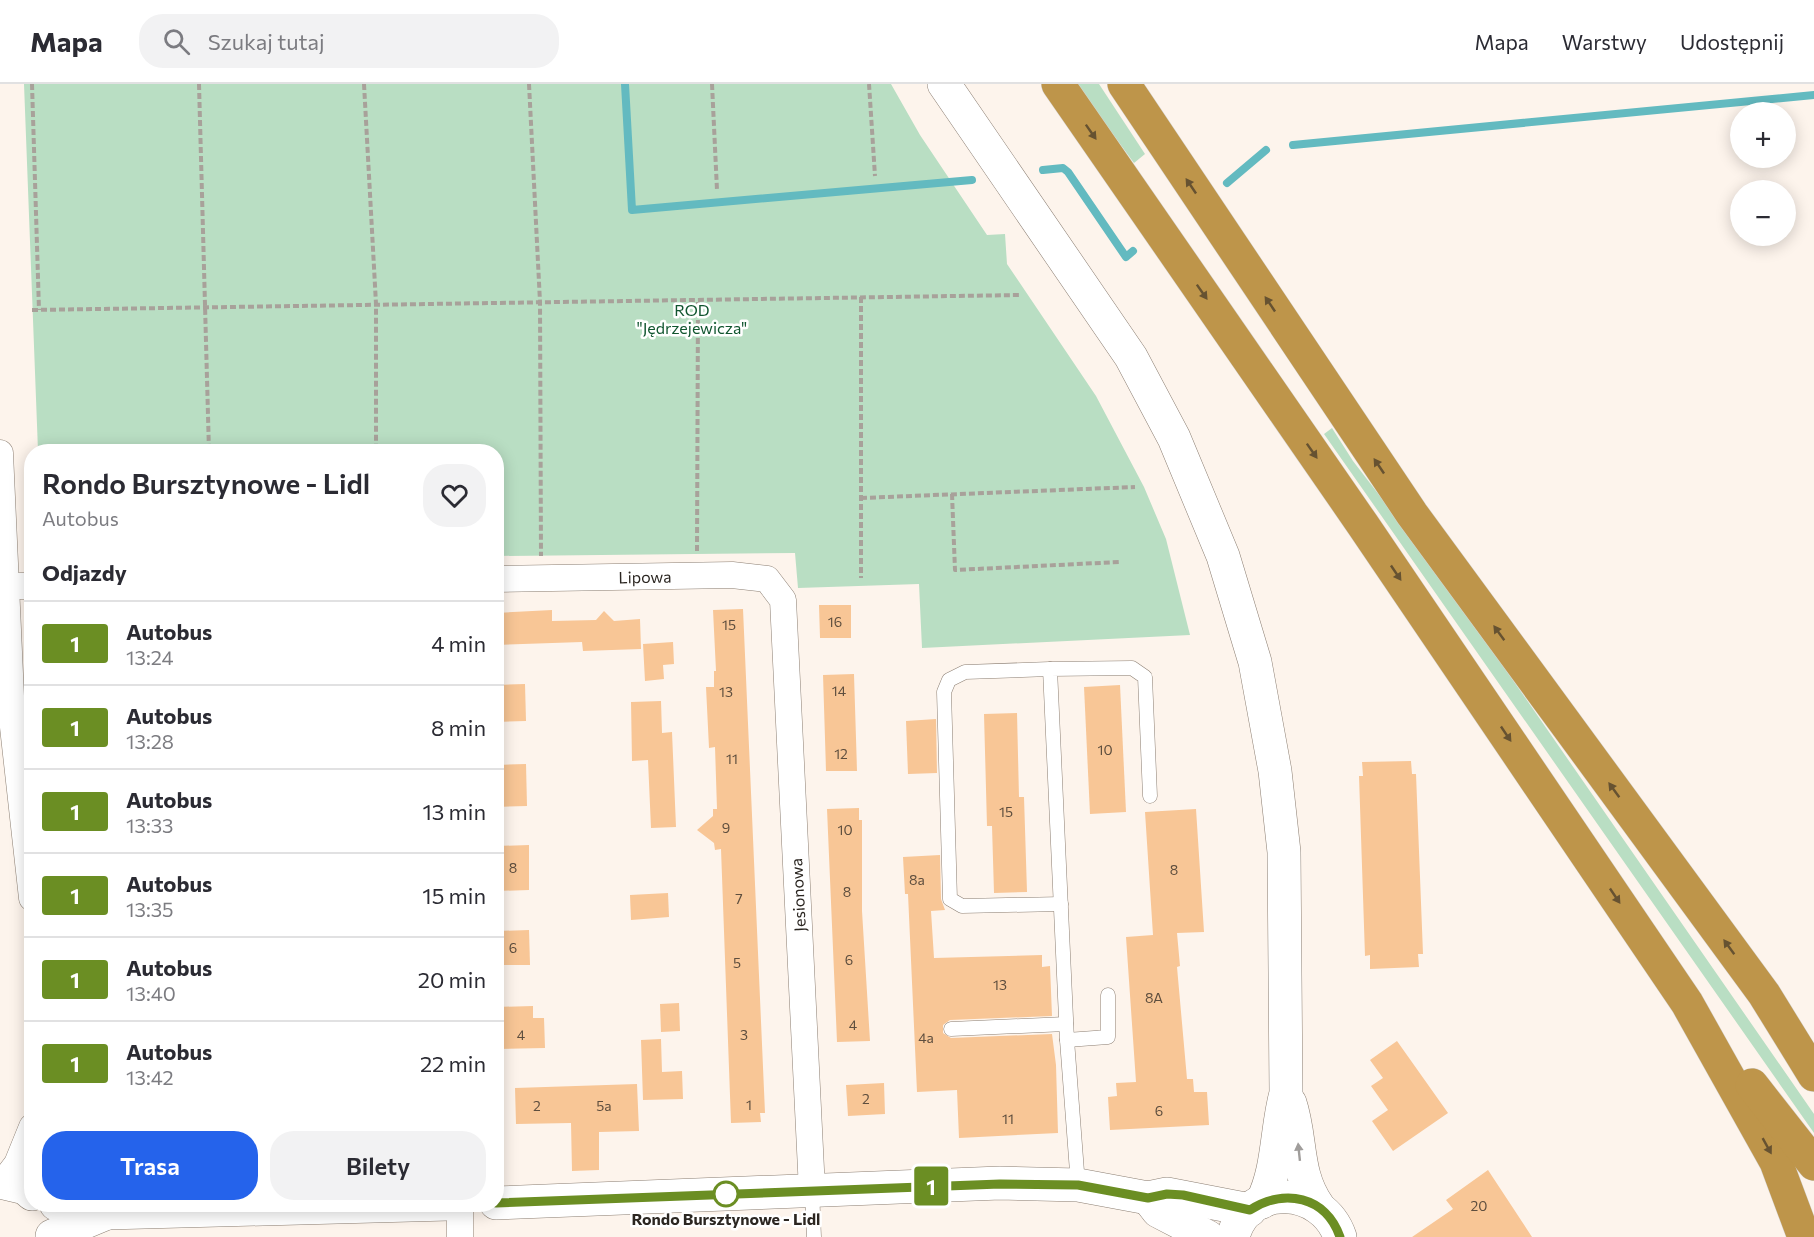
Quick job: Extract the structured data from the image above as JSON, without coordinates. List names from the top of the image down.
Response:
{
  "streets": {
    "street": ["Lipowa", "Jesionowa"]
  },
  "crossings": [
    ["Lipowa", "Jesionowa"]
  ],
  "parks": ["ROD \"Jędrzejewicza\""],
  "places": ["Rondo Bursztynowe - Lidl"],
  "lines": ["bus line 1"],
  "house_numbers": [
    "16",
    "15",
    "14",
    "13",
    "10",
    "12",
    "11",
    "15",
    "9",
    "10",
    "8",
    "8",
    "8a",
    "8",
    "7",
    "6",
    "6",
    "5",
    "13",
    "8A",
    "4",
    "4",
    "3",
    "4a",
    "2",
    "1",
    "2",
    "5a",
    "6",
    "11",
    "20"
  ],
  "page": {
    "header": "Mapa",
    "search": "Szukaj tutaj",
    "nav": ["Mapa", "Warstwy", "Udostępnij"],
    "on_map": "1",
    "map_buttons": ["+", "−"],
    "heading": [
      ["Rondo Bursztynowe - Lidl", "Autobus"],
      "Odjazdy"
    ],
    "list": [
      {
        "mark": "1",
        "name": "Autobus",
        "note": "13:24",
        "value": "4 min"
      },
      {
        "mark": "1",
        "name": "Autobus",
        "note": "13:28",
        "value": "8 min"
      },
      {
        "mark": "1",
        "name": "Autobus",
        "note": "13:33",
        "value": "13 min"
      },
      {
        "mark": "1",
        "name": "Autobus",
        "note": "13:35",
        "value": "15 min"
      },
      {
        "mark": "1",
        "name": "Autobus",
        "note": "13:40",
        "value": "20 min"
      },
      {
        "mark": "1",
        "name": "Autobus",
        "note": "13:42",
        "value": "22 min"
      }
    ],
    "buttons": ["Trasa", "Bilety"]
  }
}
